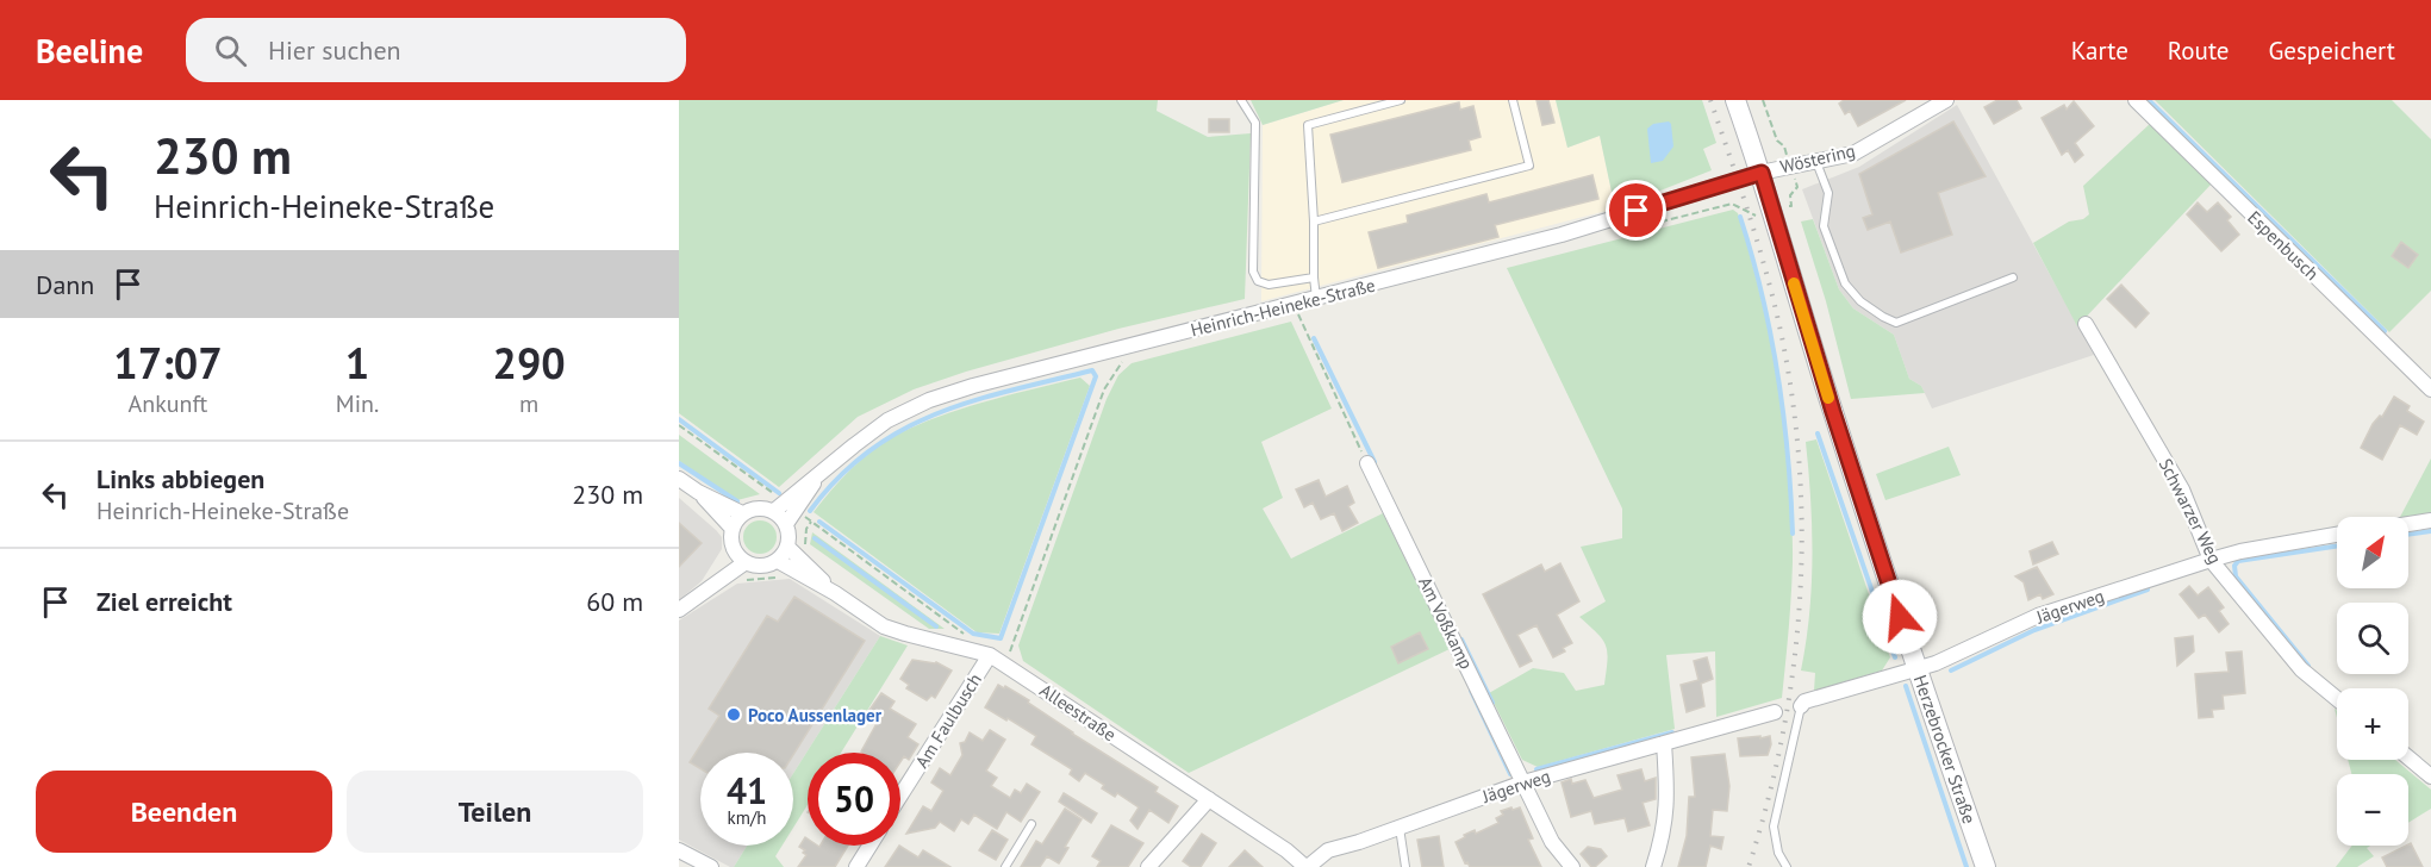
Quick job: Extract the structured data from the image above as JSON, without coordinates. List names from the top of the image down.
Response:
{
  "streets": {
    "main road": ["Herzebrocker Straße"],
    "street": [
      "Wöstering",
      "Espenbusch",
      "Heinrich-Heineke-Straße",
      "Schwarzer Weg",
      "Jägerweg",
      "Am Voßkamp",
      "Alleestraße",
      "Am Faulbusch"
    ]
  },
  "crossings": [
    ["Wöstering", "Heinrich-Heineke-Straße"],
    ["Wöstering", "Herzebrocker Straße"],
    ["Heinrich-Heineke-Straße", "Alleestraße"],
    ["Heinrich-Heineke-Straße", "Herzebrocker Straße"],
    ["Schwarzer Weg", "Jägerweg"],
    ["Jägerweg", "Am Voßkamp"],
    ["Jägerweg", "Alleestraße"],
    ["Jägerweg", "Herzebrocker Straße"],
    ["Alleestraße", "Am Faulbusch"]
  ],
  "places": ["Poco Aussenlager"],
  "north": "top right",
  "page": {
    "header": "Beeline",
    "search": "Hier suchen",
    "nav": ["Karte", "Route", "Gespeichert"],
    "turn": ["230 m", "Heinrich-Heineke-Straße"],
    "then": "Dann",
    "eta": [
      "17:07",
      "Ankunft",
      "1",
      "Min.",
      "290",
      "m"
    ],
    "list": [
      {
        "name": "Links abbiegen",
        "note": "Heinrich-Heineke-Straße",
        "value": "230 m"
      },
      {
        "name": "Ziel erreicht",
        "value": "60 m"
      }
    ],
    "map_buttons": ["+", "−"],
    "speed": "41 km/h",
    "limit": "50",
    "buttons": ["Beenden", "Teilen"]
  }
}
